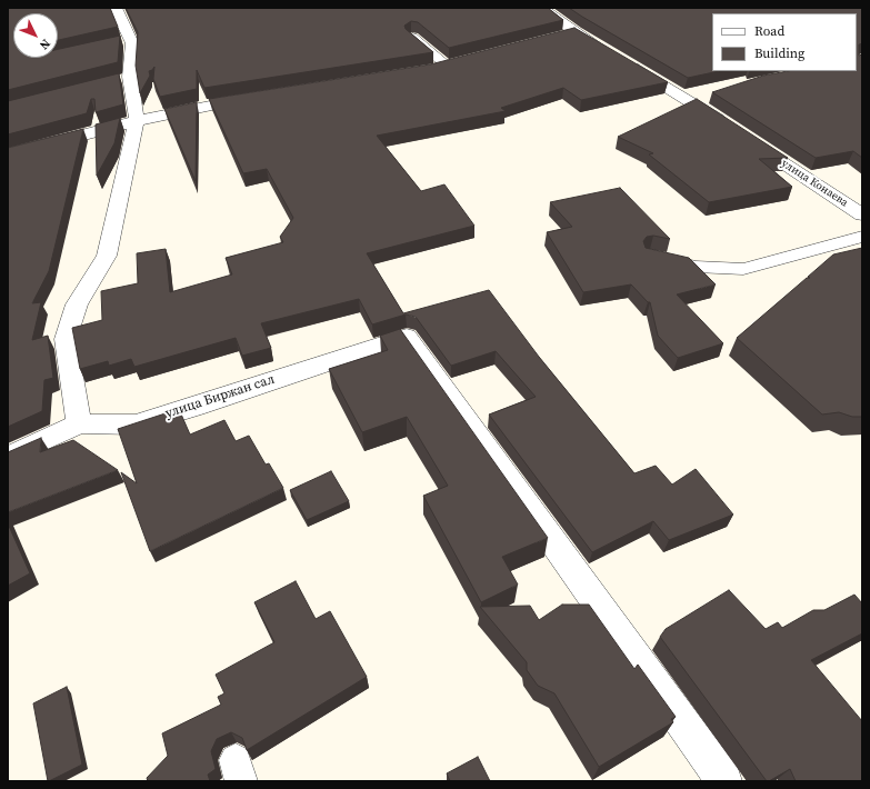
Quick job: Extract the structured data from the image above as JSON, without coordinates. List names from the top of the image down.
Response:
{
  "streets": {
    "street": ["улица Конаева", "улица Биржан сал"]
  },
  "legend": ["Road", "Building"],
  "north": "bottom right"
}
